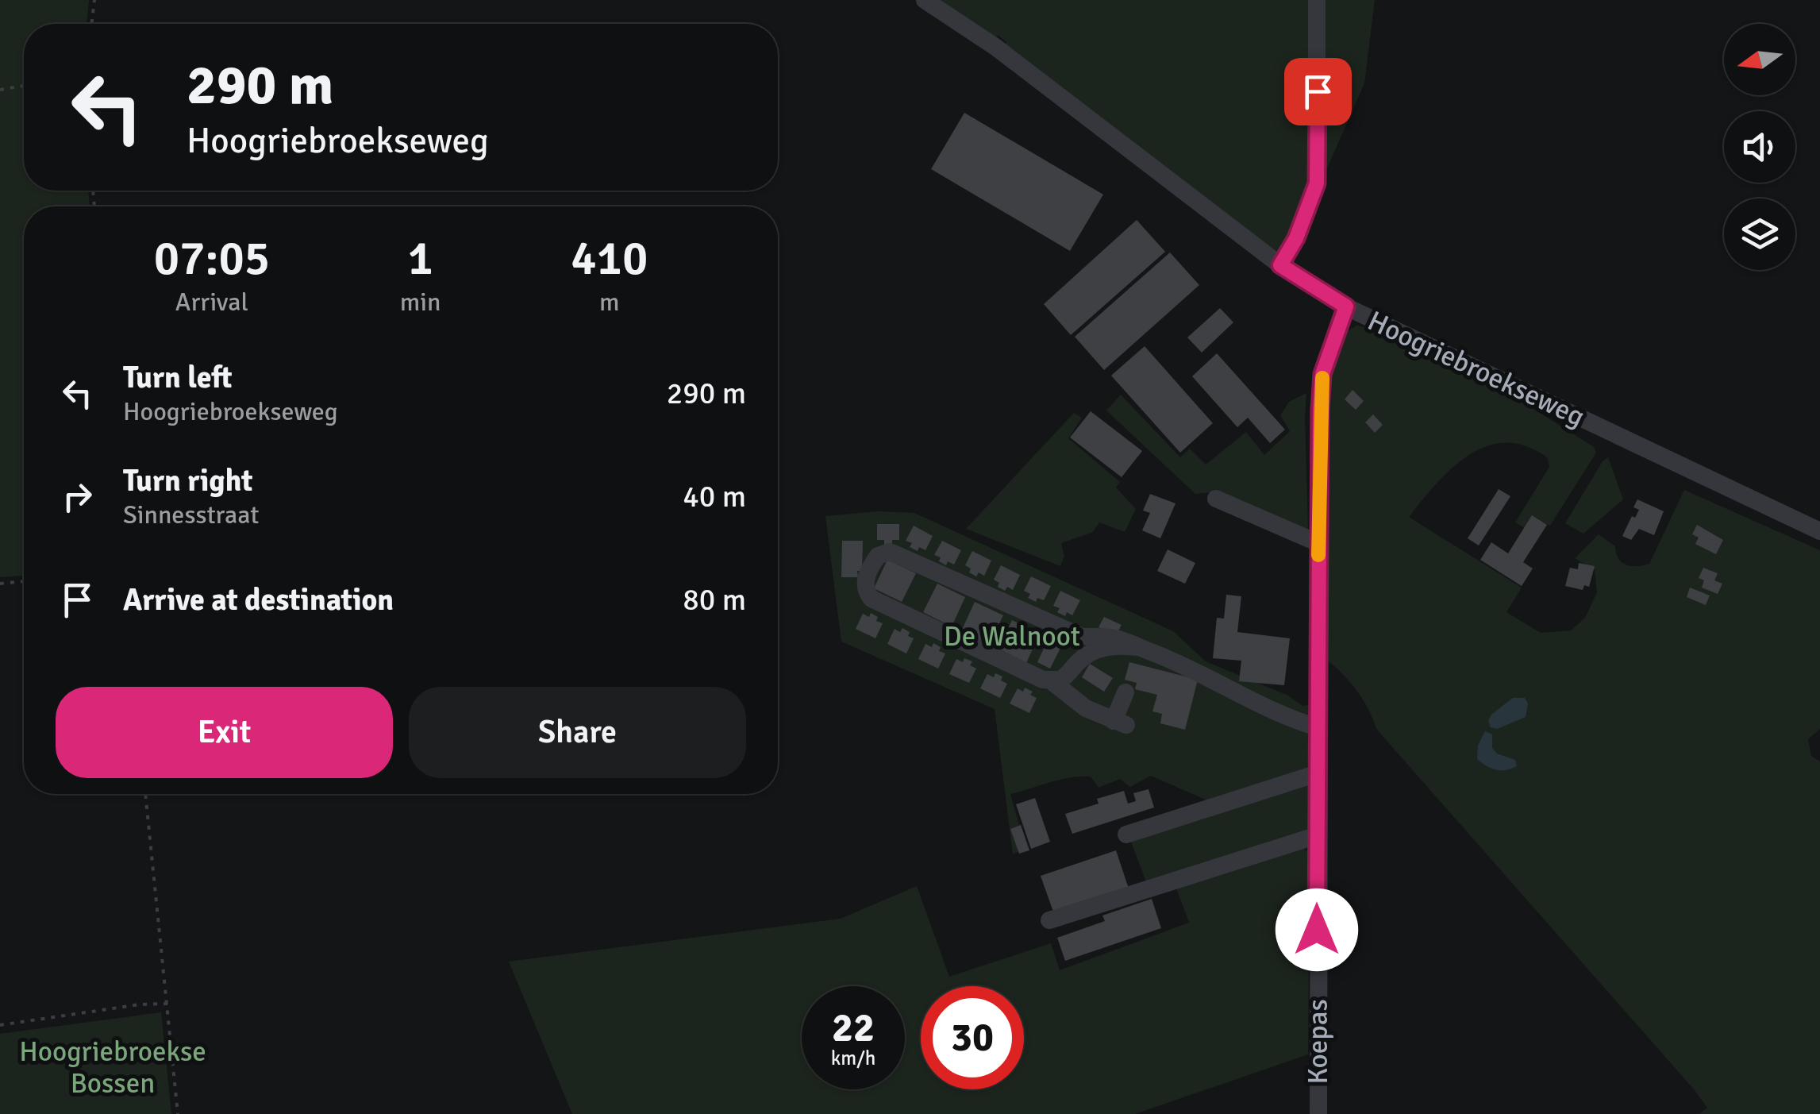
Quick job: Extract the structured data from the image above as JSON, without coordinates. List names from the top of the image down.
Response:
{
  "streets": {
    "street": ["Hoogriebroekseweg", "Koepas"]
  },
  "crossings": [
    ["Hoogriebroekseweg", "Koepas"]
  ],
  "parks": ["De Walnoot", "Hoogriebroekse Bossen"],
  "north": "left",
  "page": {
    "turn": ["290 m", "Hoogriebroekseweg"],
    "eta": [
      "07:05",
      "Arrival",
      "1",
      "min",
      "410",
      "m"
    ],
    "list": [
      {
        "name": "Turn left",
        "note": "Hoogriebroekseweg",
        "value": "290 m"
      },
      {
        "name": "Turn right",
        "note": "Sinnesstraat",
        "value": "40 m"
      },
      {
        "name": "Arrive at destination",
        "value": "80 m"
      }
    ],
    "buttons": ["Exit", "Share"],
    "speed": "22 km/h",
    "limit": "30"
  }
}
